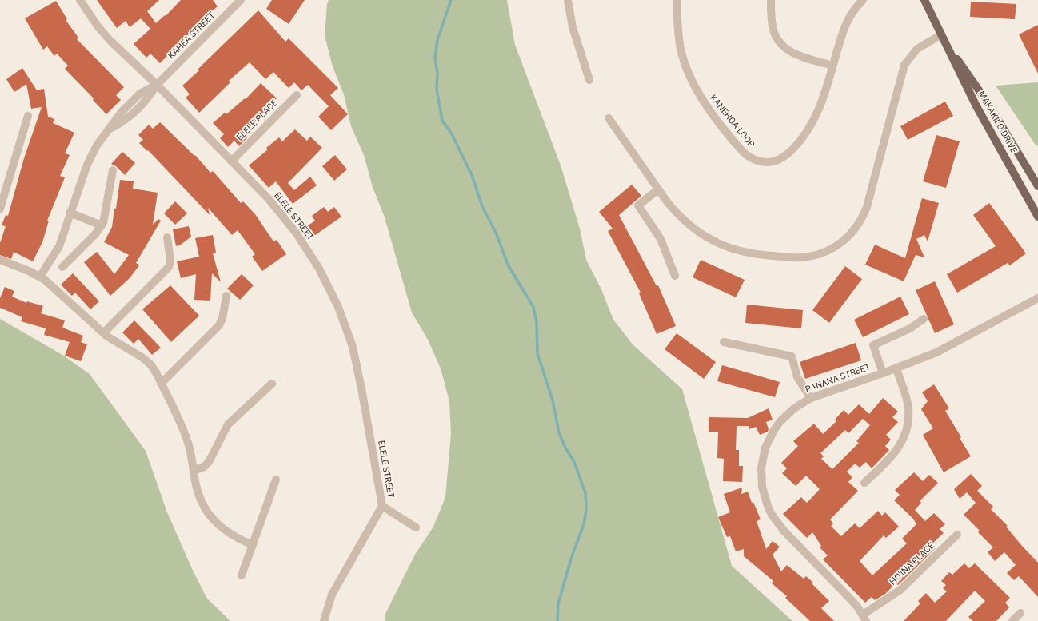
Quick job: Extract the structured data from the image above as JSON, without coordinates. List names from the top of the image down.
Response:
{
  "streets": {
    "main road": ["MAKAKILO DRIVE"],
    "street": [
      "KAHEA STREET",
      "ELELE PLACE",
      "KANEHOA LOOP",
      "ELELE STREET",
      "PANANA STREET",
      "HO'INA PLACE"
    ]
  },
  "crossings": [
    ["KAHEA STREET", "ELELE STREET"],
    ["ELELE PLACE", "ELELE STREET"],
    ["PANANA STREET", "HO'INA PLACE"]
  ]
}
